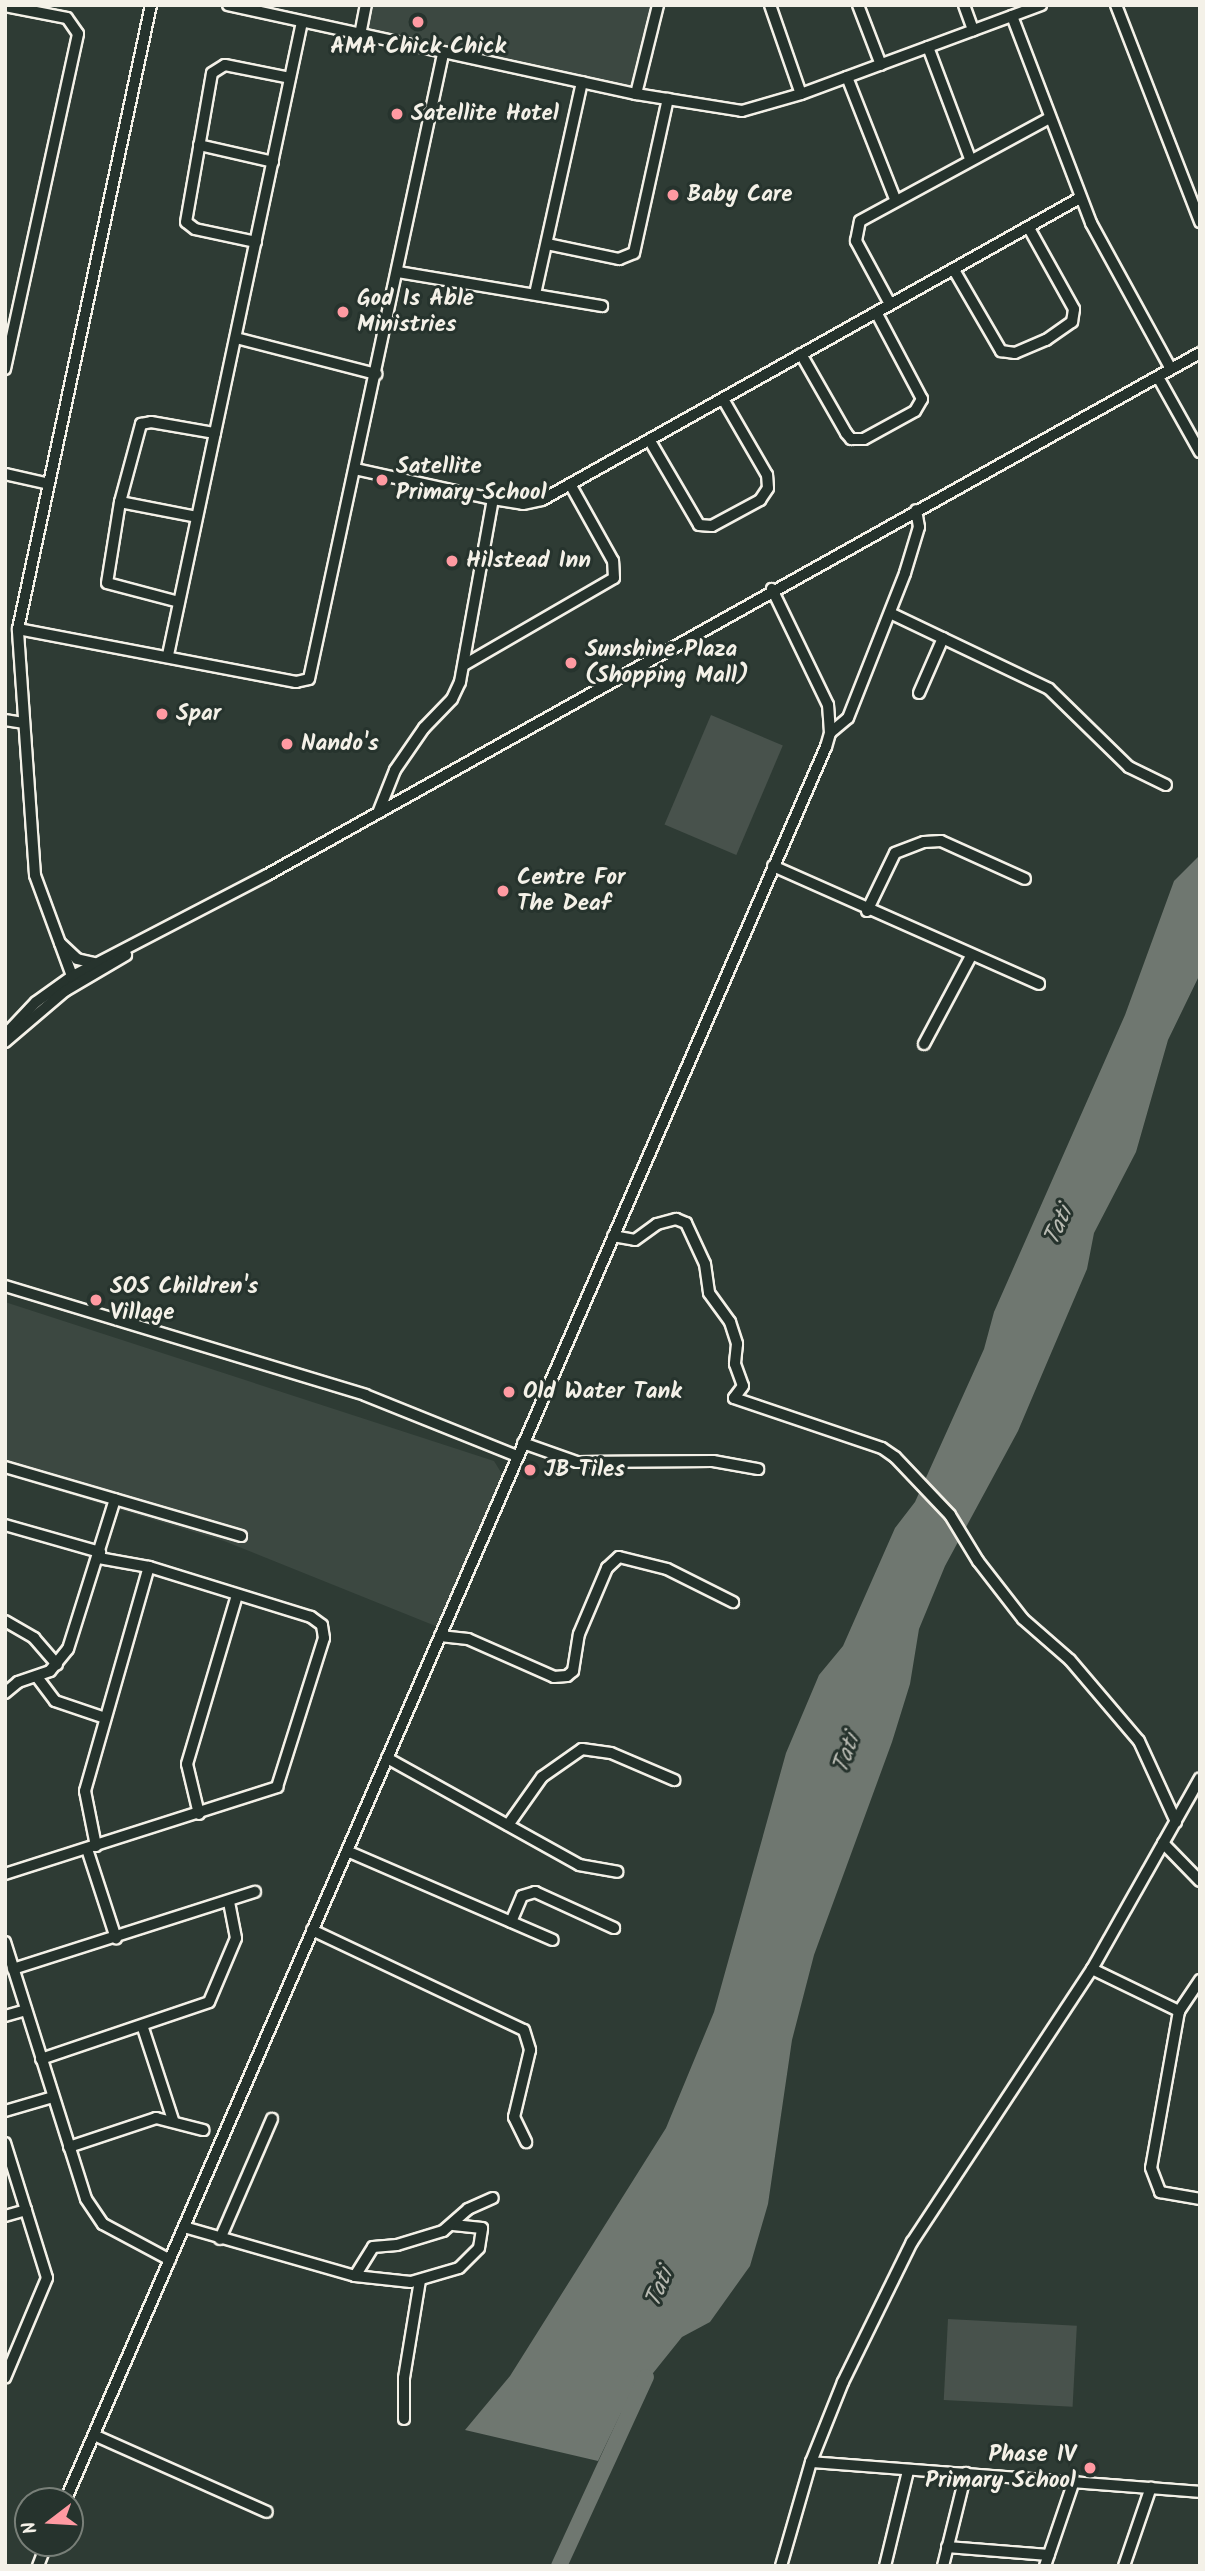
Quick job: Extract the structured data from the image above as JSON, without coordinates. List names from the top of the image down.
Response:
{
  "water": ["Tati"],
  "places": [
    "AMA Chick Chick",
    "Satellite Hotel",
    "Baby Care",
    "God Is Able Ministries",
    "Satellite Primary School",
    "Hilstead Inn",
    "Sunshine Plaza (Shopping Mall)",
    "Spar",
    "Nando's",
    "Centre For The Deaf",
    "SOS Children's Village",
    "Old Water Tank",
    "JB Tiles",
    "Phase IV Primary School"
  ],
  "north": "left"
}
